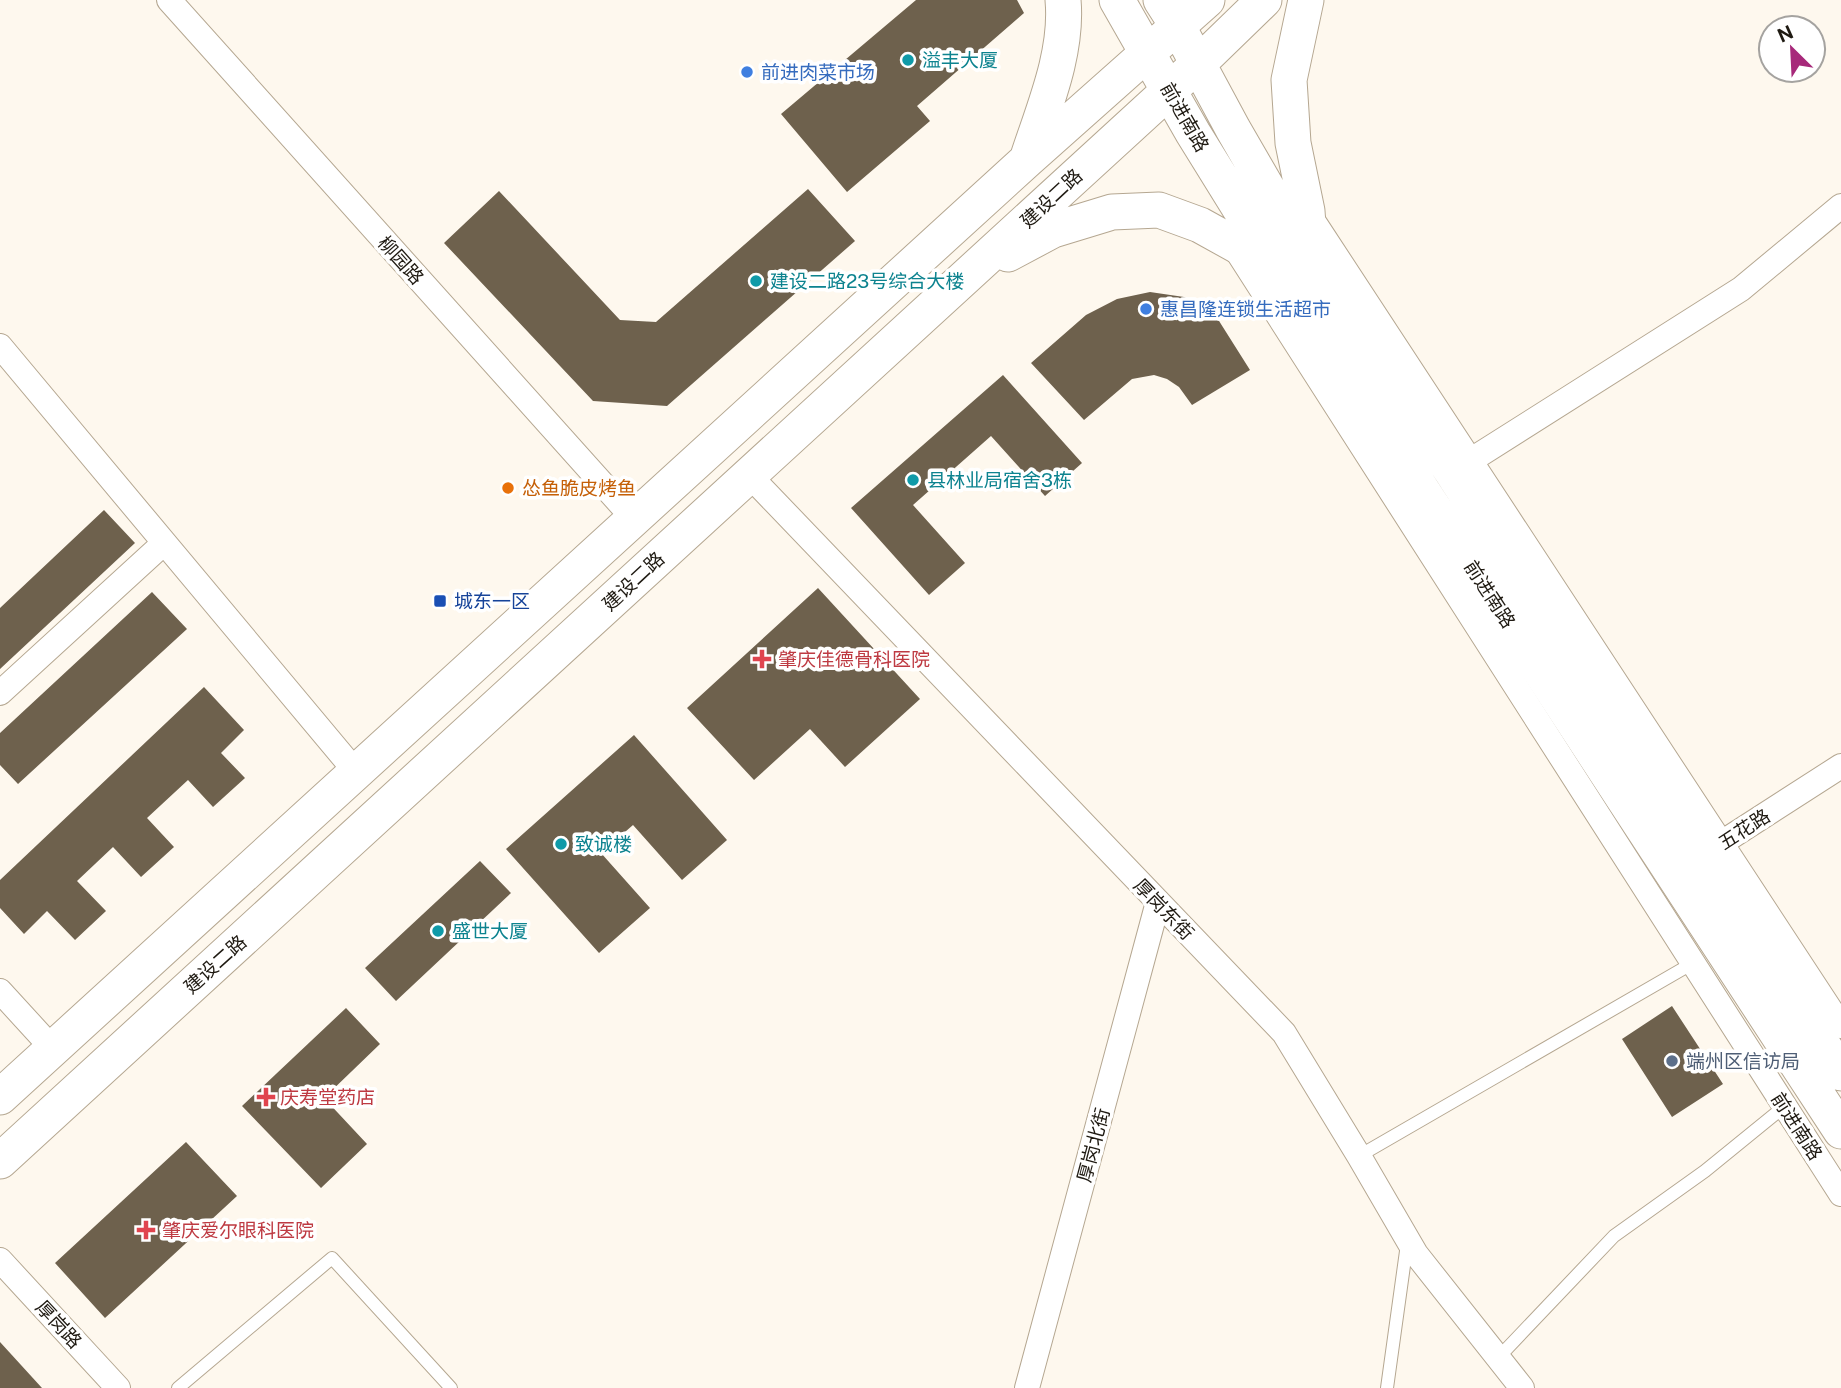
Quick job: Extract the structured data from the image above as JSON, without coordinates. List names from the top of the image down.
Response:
{
  "streets": {
    "street": [
      "前进南路",
      "建设二路",
      "柳园路",
      "五花路",
      "厚岗东街",
      "厚岗北街",
      "厚岗路"
    ]
  },
  "crossings": [
    ["前进南路", "建设二路"],
    ["前进南路", "五花路"],
    ["建设二路", "厚岗东街"],
    ["厚岗东街", "厚岗北街"]
  ],
  "places": {
    "other": [
      "溢丰大厦",
      "前进肉菜市场",
      "建设二路23号综合大楼",
      "惠昌隆连锁生活超市",
      "县林业局宿舍3栋",
      "怂鱼脆皮烤鱼",
      "致诚楼",
      "盛世大厦",
      "端州区信访局"
    ],
    "transit": ["城东一区"],
    "health": ["肇庆佳德骨科医院", "庆寿堂药店", "肇庆爱尔眼科医院"]
  },
  "north": "top left"
}
